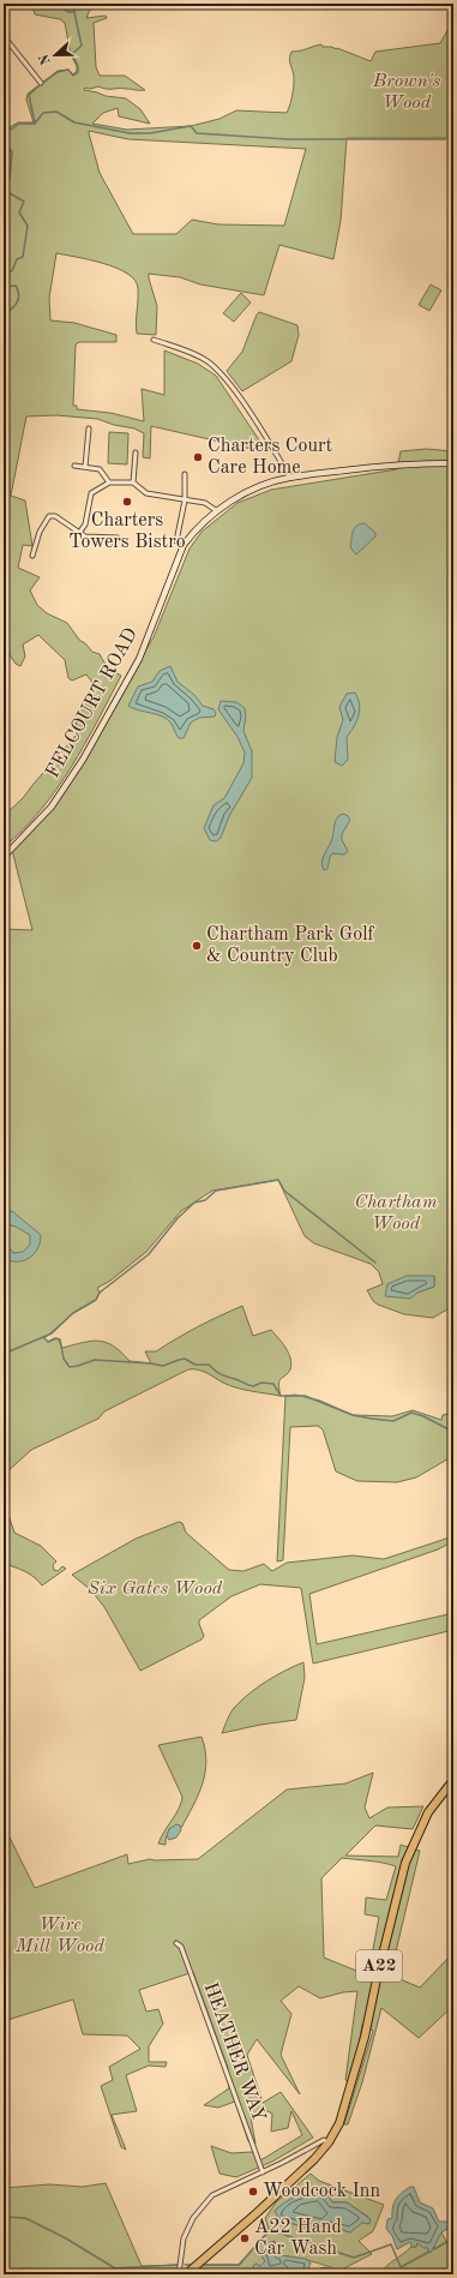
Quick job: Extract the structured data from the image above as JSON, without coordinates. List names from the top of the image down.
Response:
{
  "streets": {
    "highway": ["A22"],
    "street": ["FELCOURT ROAD", "HEATHER WAY"]
  },
  "parks": [
    "Brown's Wood",
    "Chartham Wood",
    "Six Gates Wood",
    "Wire Mill Wood"
  ],
  "places": [
    "Charters Court Care Home",
    "Charters Towers Bistro",
    "Chartham Park Golf & Country Club",
    "Woodcock Inn",
    "A22 Hand Car Wash"
  ],
  "north": "left"
}
